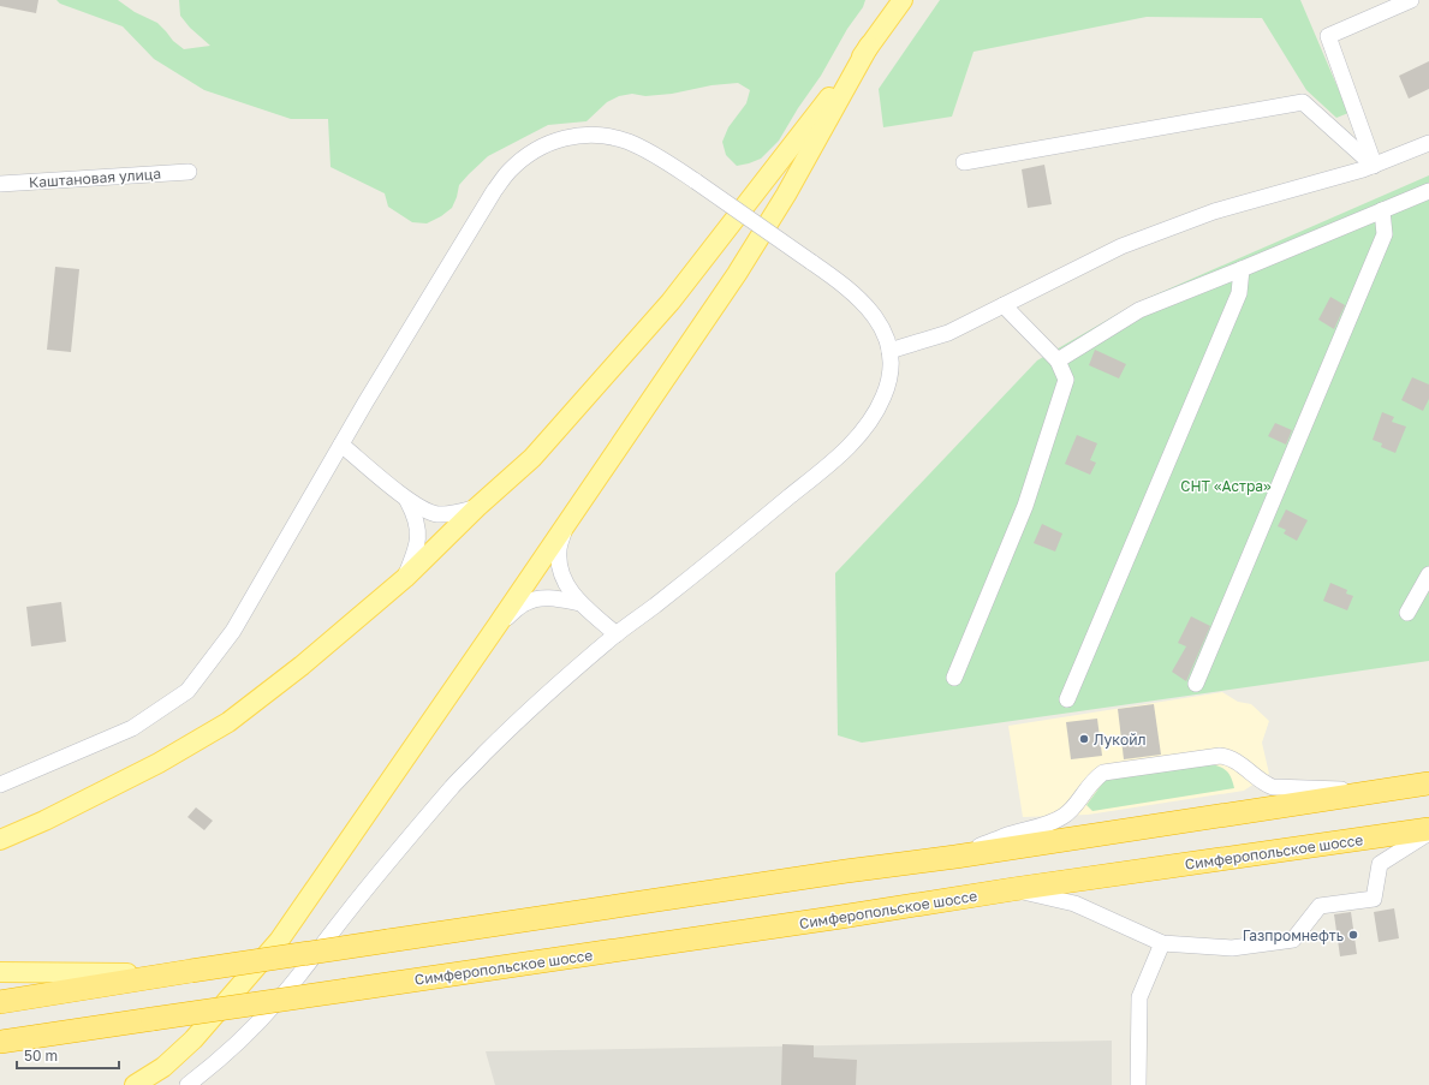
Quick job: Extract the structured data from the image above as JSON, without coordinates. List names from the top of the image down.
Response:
{
  "streets": {
    "highway": ["Симферопольское шоссе"],
    "street": ["Каштановая улица"]
  },
  "parks": ["СНТ «Астра»"],
  "places": ["Лукойл", "Газпромнефть"],
  "scale_bar": "50 m"
}
